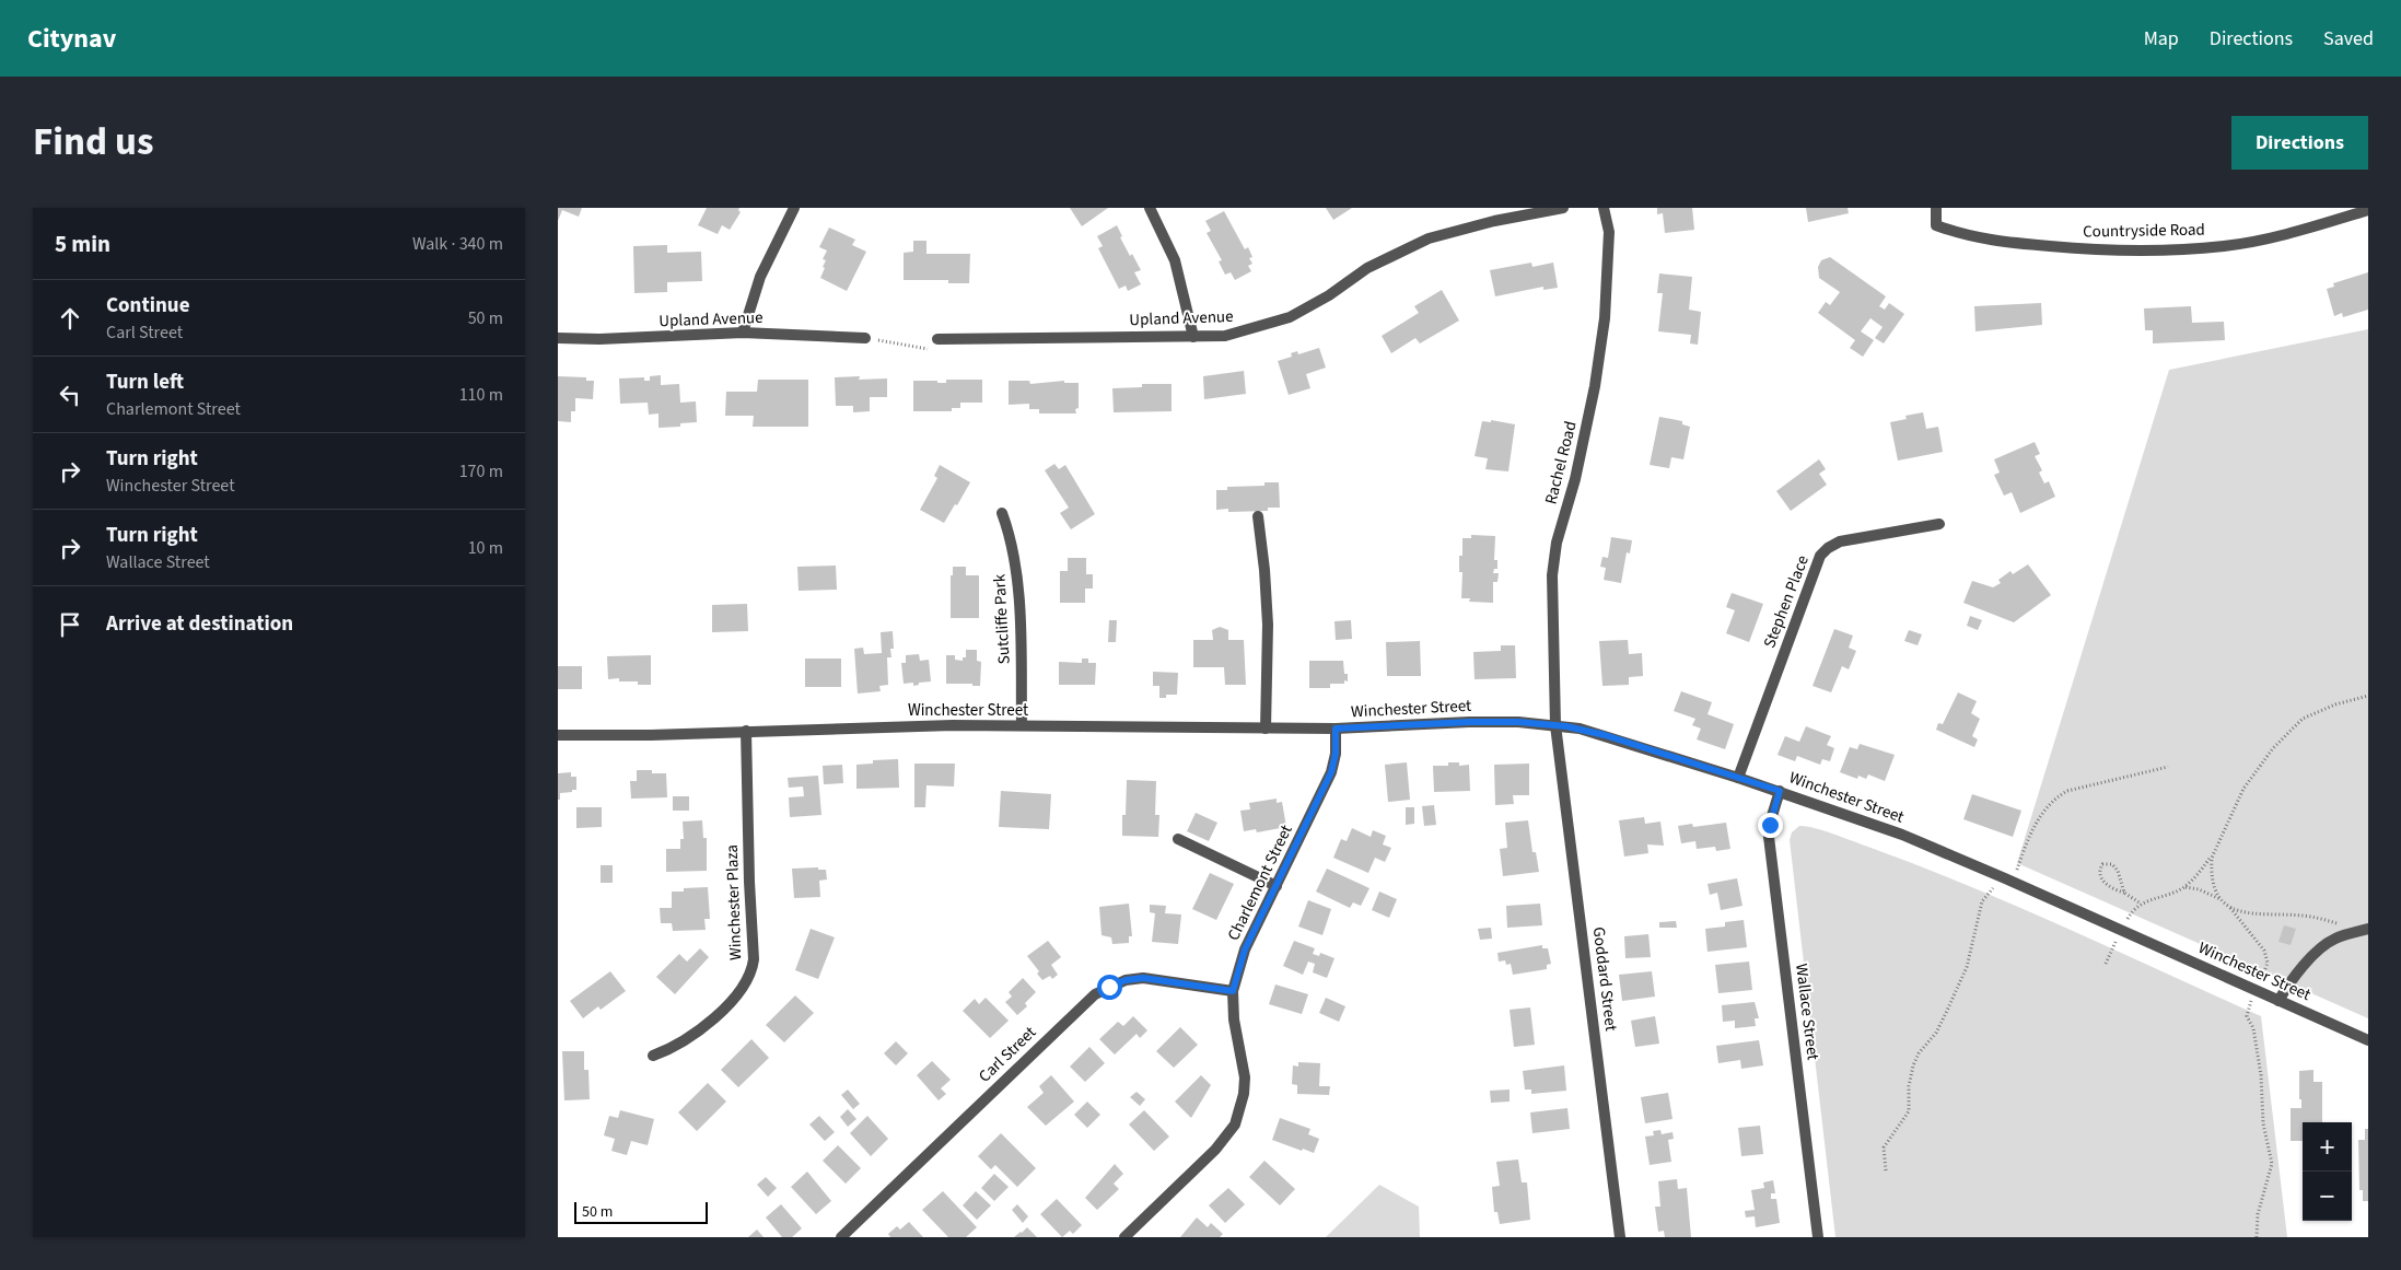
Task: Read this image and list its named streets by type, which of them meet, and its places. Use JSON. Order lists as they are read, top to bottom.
{
  "streets": {
    "street": [
      "Countryside Road",
      "Upland Avenue",
      "Rachel Road",
      "Stephen Place",
      "Sutcliffe Park",
      "Winchester Street",
      "Charlemont Street",
      "Winchester Plaza",
      "Goddard Street",
      "Wallace Street",
      "Carl Street"
    ]
  },
  "crossings": [
    ["Rachel Road", "Winchester Street"],
    ["Rachel Road", "Goddard Street"],
    ["Stephen Place", "Winchester Street"],
    ["Sutcliffe Park", "Winchester Street"],
    ["Winchester Street", "Charlemont Street"],
    ["Winchester Street", "Winchester Plaza"],
    ["Winchester Street", "Goddard Street"],
    ["Winchester Street", "Wallace Street"],
    ["Charlemont Street", "Carl Street"]
  ],
  "scale_bar": "50 m",
  "page": {
    "header": "Citynav",
    "nav": ["Map", "Directions", "Saved"],
    "title": "Find us",
    "buttons": "Directions",
    "heading": ["5 min", "Walk · 340 m"],
    "list": [
      ["Continue", "Carl Street", "50 m"],
      ["Turn left", "Charlemont Street", "110 m"],
      ["Turn right", "Winchester Street", "170 m"],
      ["Turn right", "Wallace Street", "10 m"],
      "Arrive at destination"
    ],
    "map_buttons": ["+", "−"],
    "scale": "50 m"
  }
}
